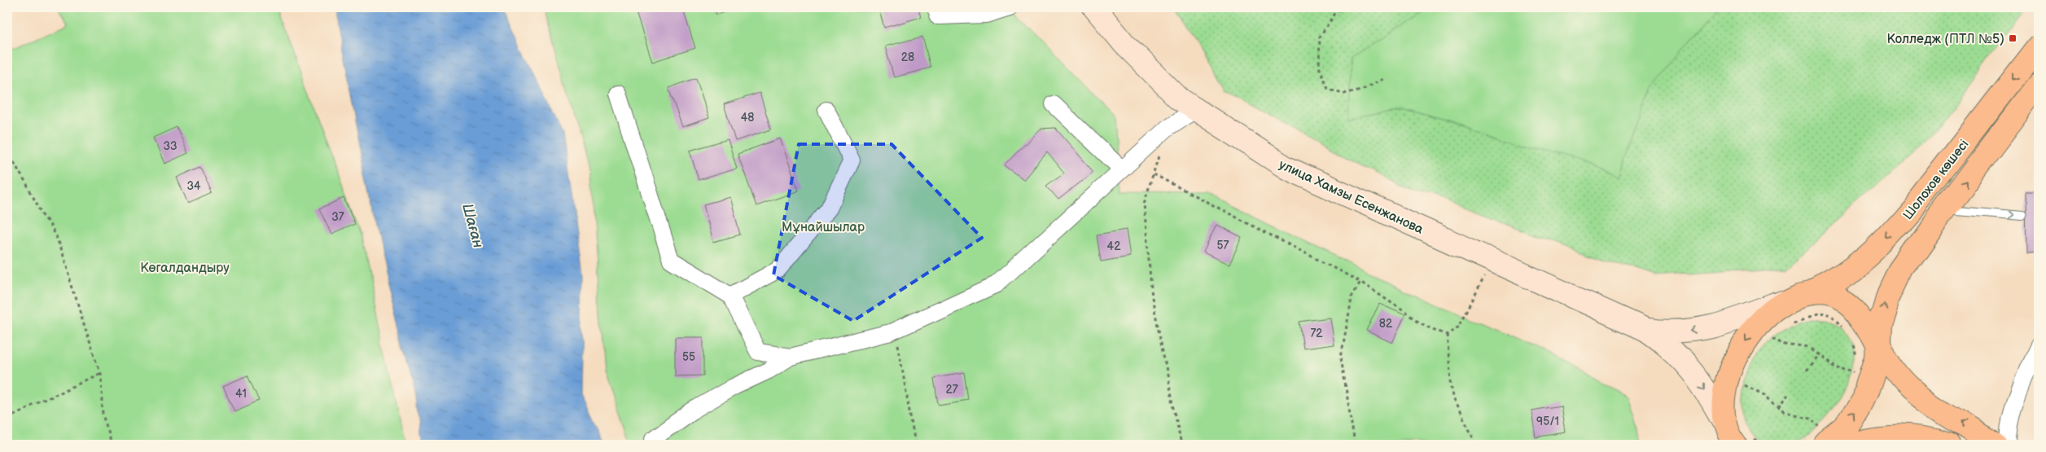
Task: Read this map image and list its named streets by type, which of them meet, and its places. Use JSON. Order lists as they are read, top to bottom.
{
  "streets": {
    "main road": ["Шолохов көшесі"],
    "street": ["улица Хамзы Есенжанова"]
  },
  "water": ["Шаған"],
  "parks": ["Мұнайшылар", "Көгалдандыру"],
  "places": {
    "transit": ["Колледж (ПТЛ №5)"]
  },
  "house_numbers": [
    "28",
    "48",
    "33",
    "34",
    "37",
    "57",
    "42",
    "82",
    "72",
    "55",
    "27",
    "41",
    "95/1"
  ]
}
